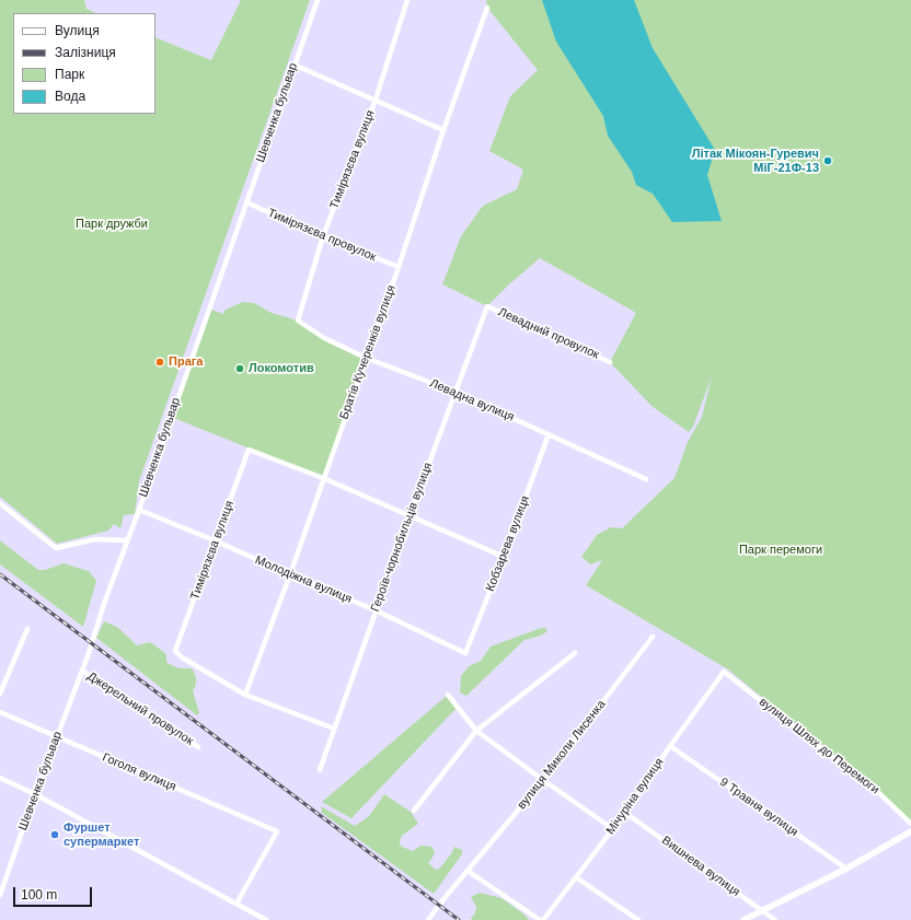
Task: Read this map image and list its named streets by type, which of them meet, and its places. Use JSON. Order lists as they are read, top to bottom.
{
  "streets": {
    "street": [
      "Шевченка бульвар",
      "Тимірязєва вулиця",
      "Тимірязєва провулок",
      "Левадний провулок",
      "Братів Кучеренків вулиця",
      "Левадна вулиця",
      "Героїв-чорнобильців вулиця",
      "Кобзарева вулиця",
      "Молодіжна вулиця",
      "Джерельний провулок",
      "вулиця Шлях до Перемоги",
      "вулиця Миколи Лисенка",
      "Гоголя вулиця",
      "Мічуріна вулиця",
      "9 Травня вулиця",
      "Вишнева вулиця"
    ]
  },
  "crossings": [
    ["Шевченка бульвар", "Тимірязєва провулок"],
    ["Шевченка бульвар", "Молодіжна вулиця"],
    ["Шевченка бульвар", "Джерельний провулок"],
    ["Шевченка бульвар", "Гоголя вулиця"],
    ["Тимірязєва вулиця", "Тимірязєва провулок"],
    ["Тимірязєва вулиця", "Братів Кучеренків вулиця"],
    ["Тимірязєва вулиця", "Левадна вулиця"],
    ["Тимірязєва вулиця", "Молодіжна вулиця"],
    ["Тимірязєва провулок", "Братів Кучеренків вулиця"],
    ["Левадний провулок", "Героїв-чорнобильців вулиця"],
    ["Братів Кучеренків вулиця", "Левадна вулиця"],
    ["Братів Кучеренків вулиця", "Молодіжна вулиця"],
    ["Левадна вулиця", "Героїв-чорнобильців вулиця"],
    ["Левадна вулиця", "Кобзарева вулиця"],
    ["Героїв-чорнобильців вулиця", "Молодіжна вулиця"],
    ["Кобзарева вулиця", "Молодіжна вулиця"],
    ["вулиця Шлях до Перемоги", "Мічуріна вулиця"],
    ["Мічуріна вулиця", "9 Травня вулиця"],
    ["Мічуріна вулиця", "Вишнева вулиця"]
  ],
  "parks": ["Парк дружби", "Парк перемоги"],
  "places": [
    "Літак Мікоян-Гуревич МiГ-21Ф-13",
    "Прага",
    "Локомотив",
    "Фуршет супермаркет"
  ],
  "legend": [
    "Вулиця",
    "Залізниця",
    "Парк",
    "Вода"
  ],
  "scale_bar": "100 m"
}
